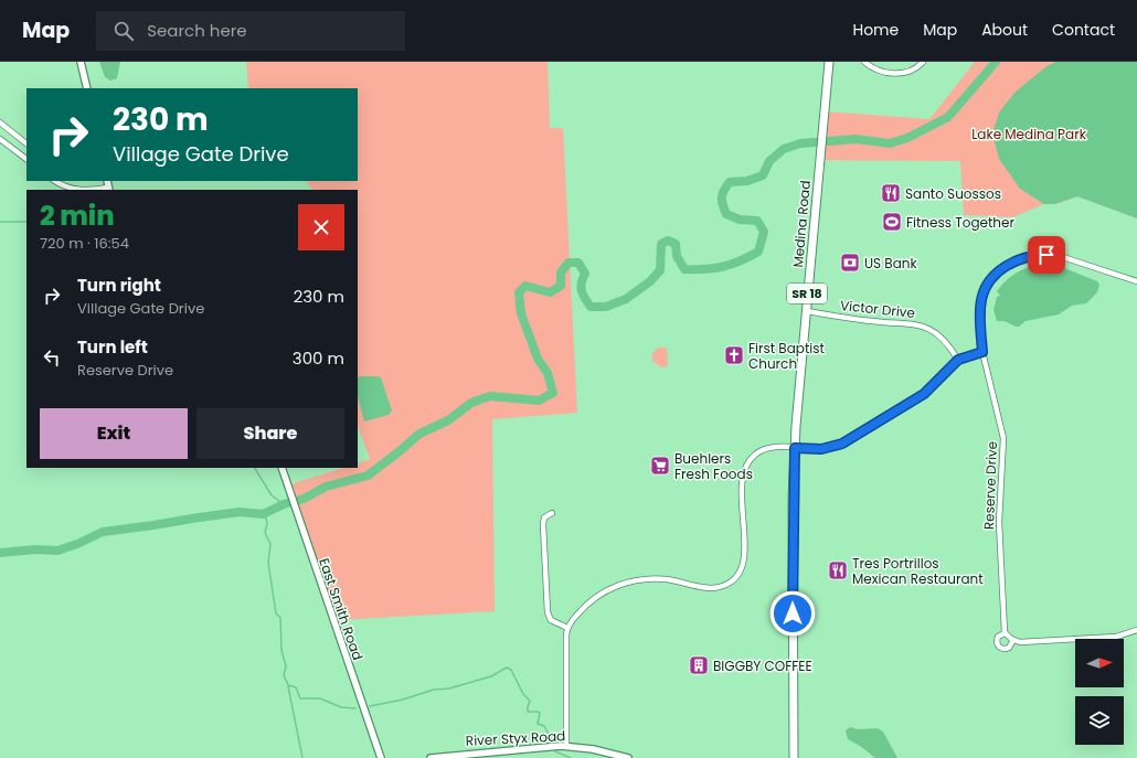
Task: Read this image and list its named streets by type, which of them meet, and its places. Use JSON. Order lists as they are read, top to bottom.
{
  "streets": {
    "highway": ["Medina Road", "SR 18"],
    "street": [
      "Victor Drive",
      "Reserve Drive",
      "East Smith Road",
      "River Styx Road"
    ]
  },
  "crossings": [
    ["Medina Road", "Victor Drive"]
  ],
  "parks": ["Lake Medina Park"],
  "places": {
    "restaurant": ["Santo Suossos", "Tres Portrillos Mexican Restaurant"],
    "sports": ["Fitness Together"],
    "bank": ["US Bank"],
    "church": ["First Baptist Church"],
    "supermarket": ["Buehlers Fresh Foods"],
    "building": ["BIGGBY COFFEE"]
  },
  "north": "right",
  "page": {
    "header": "Map",
    "search": "Search here",
    "nav": [
      "Home",
      "Map",
      "About",
      "Contact"
    ],
    "turn": ["230 m", "Village Gate Drive"],
    "heading": ["2 min", "720 m · 16:54"],
    "list": [
      {
        "name": "Turn right",
        "note": "Village Gate Drive",
        "value": "230 m"
      },
      {
        "name": "Turn left",
        "note": "Reserve Drive",
        "value": "300 m"
      }
    ],
    "buttons": ["Exit", "Share"]
  }
}
